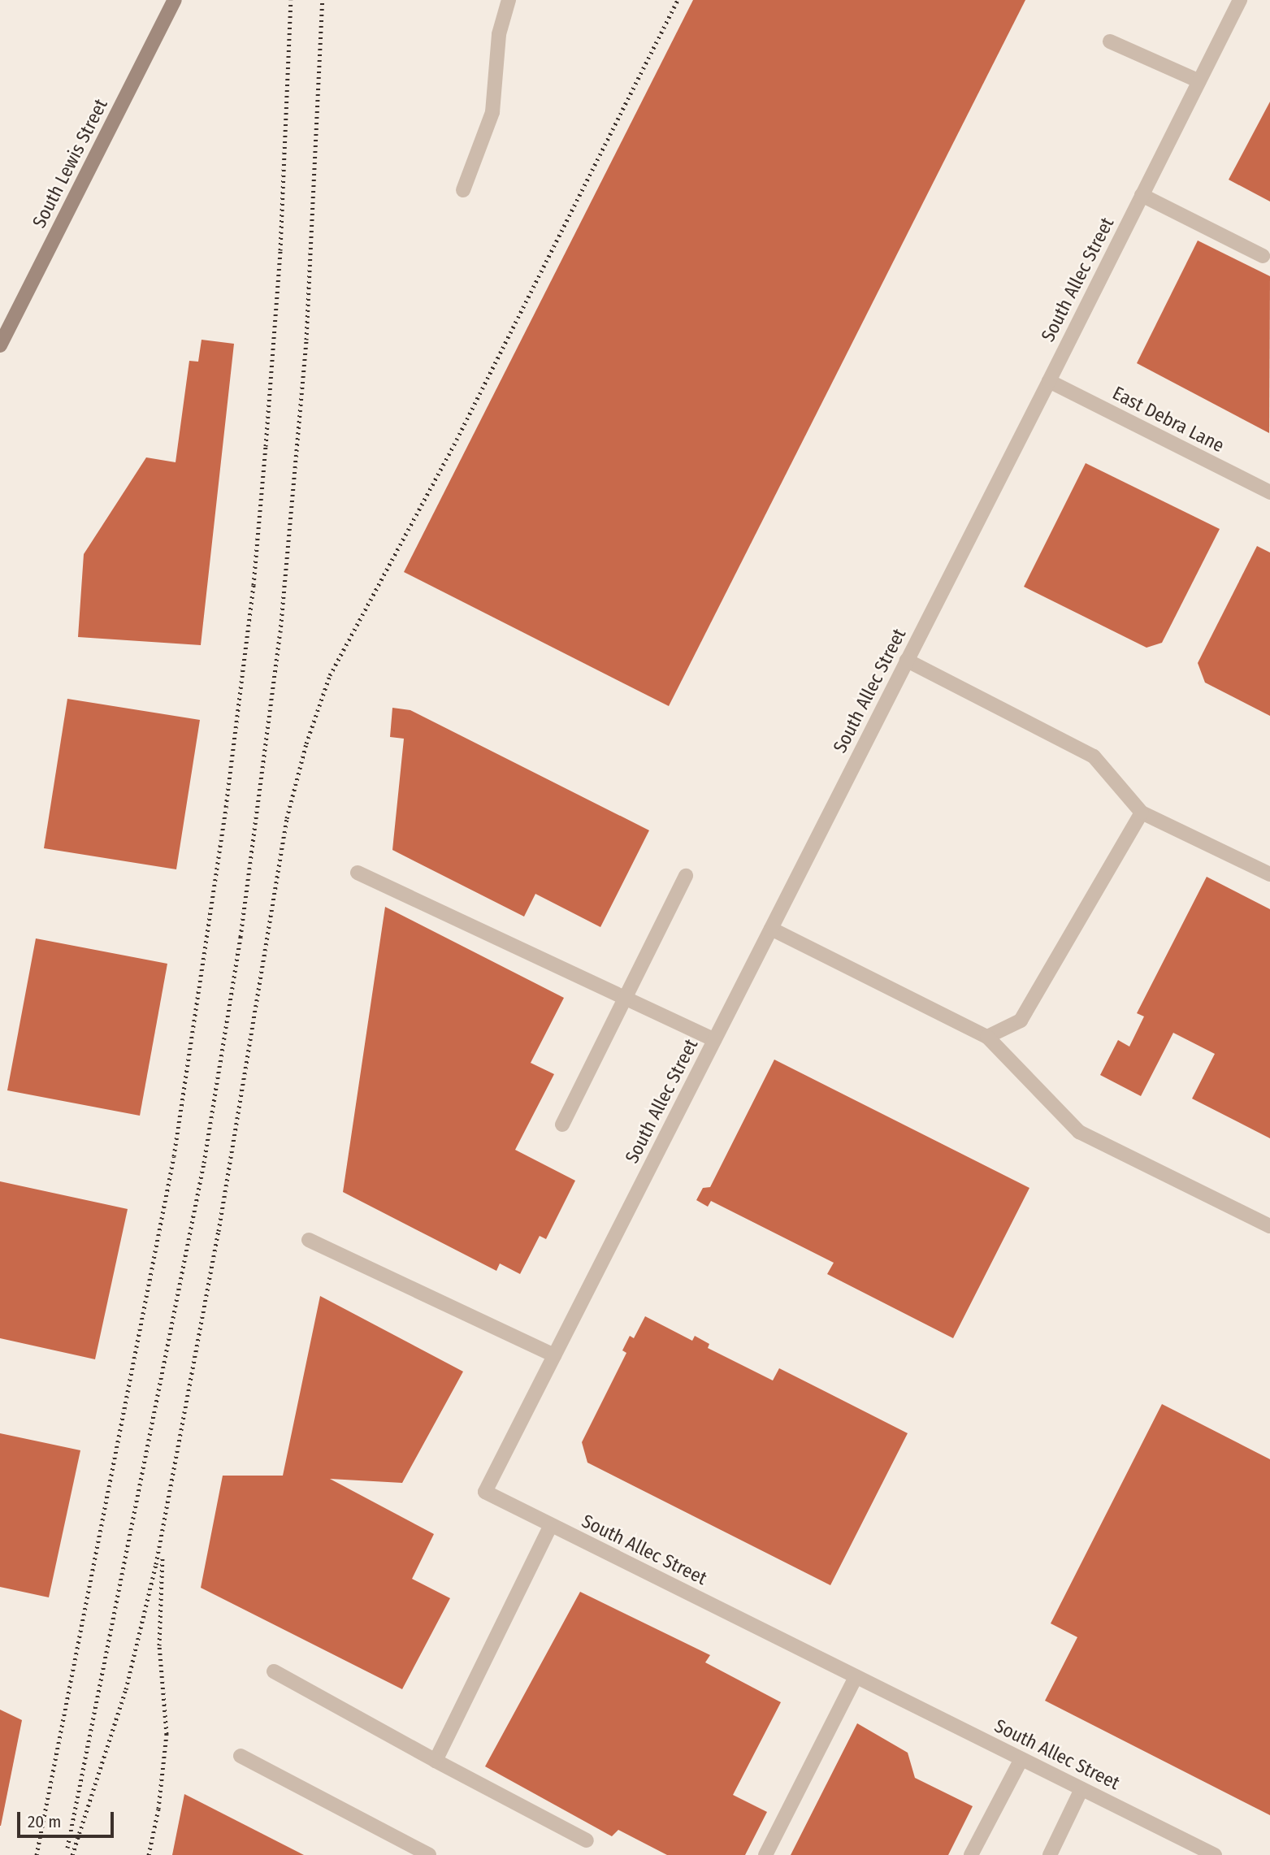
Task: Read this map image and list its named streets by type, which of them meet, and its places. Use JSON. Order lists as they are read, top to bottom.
{
  "streets": {
    "main road": ["South Lewis Street"],
    "street": ["South Allec Street", "East Debra Lane"]
  },
  "crossings": [
    ["South Allec Street", "East Debra Lane"]
  ],
  "scale_bar": "20 m"
}
